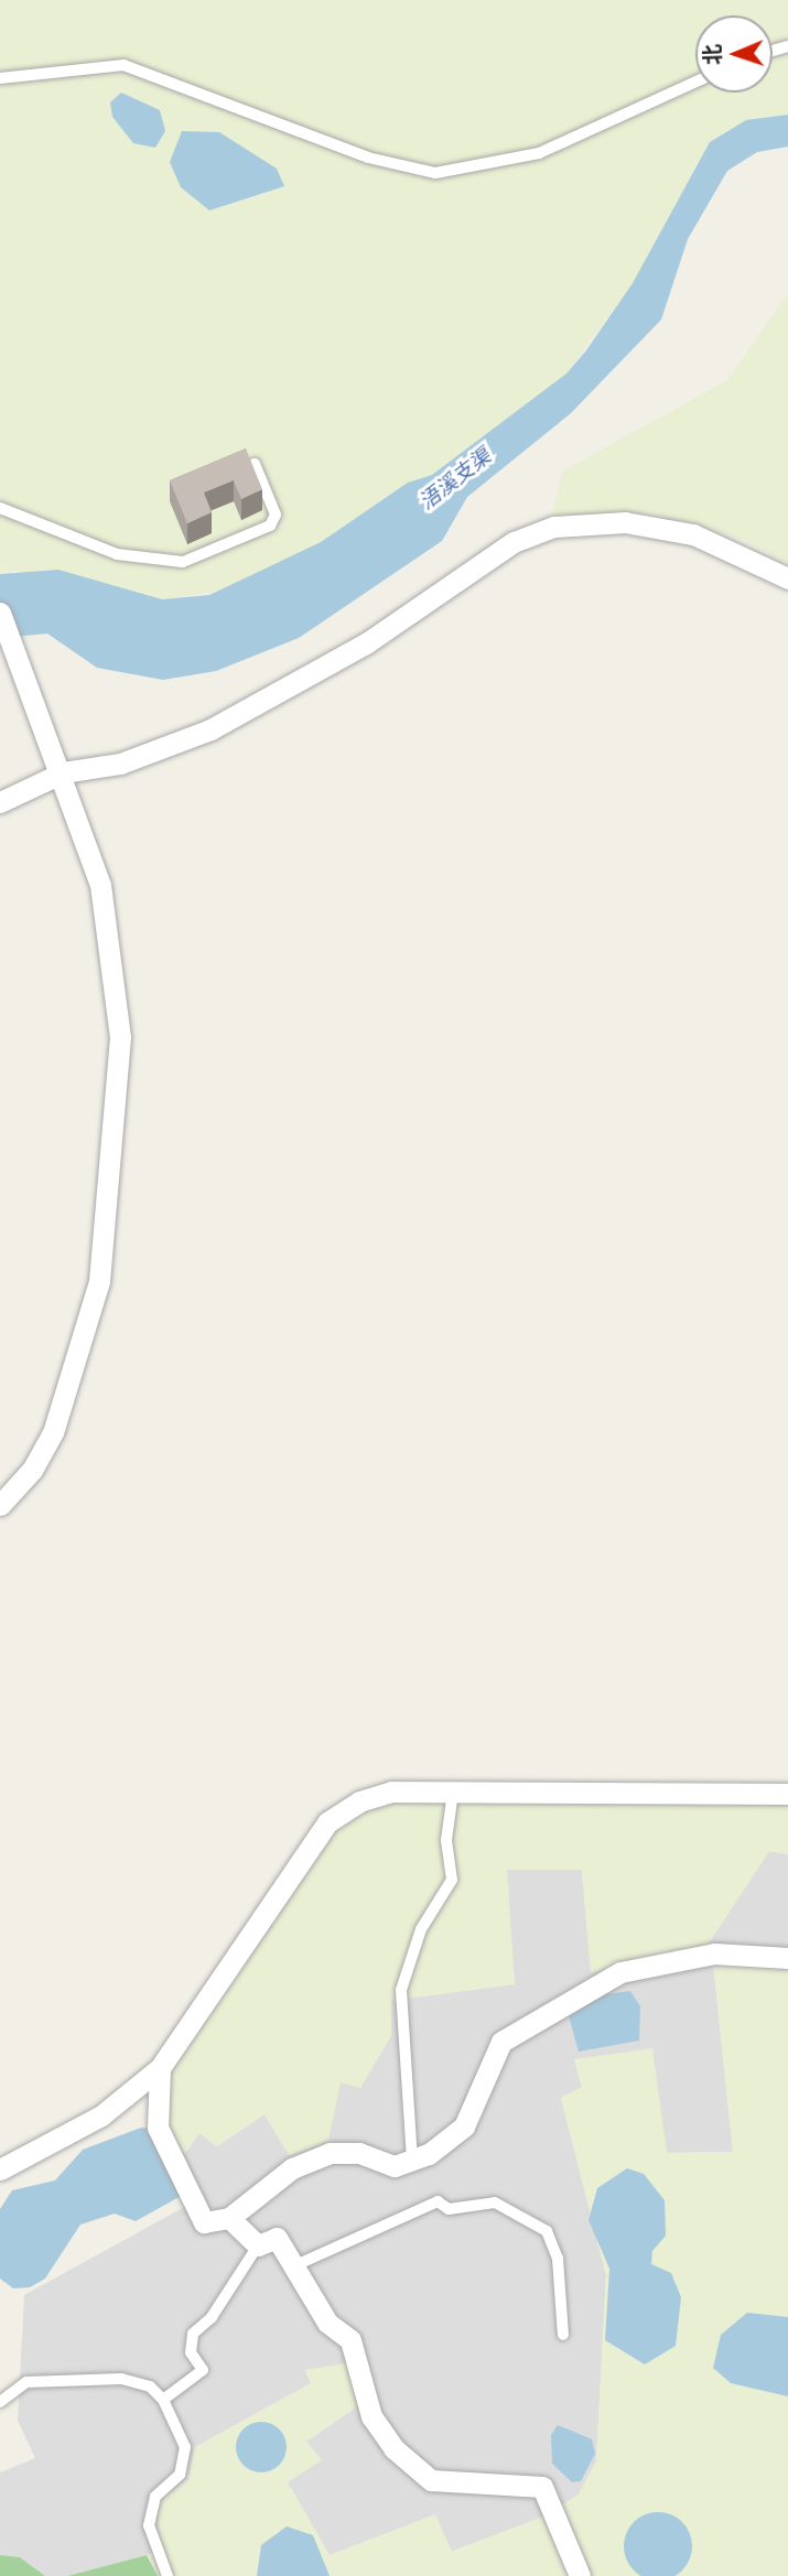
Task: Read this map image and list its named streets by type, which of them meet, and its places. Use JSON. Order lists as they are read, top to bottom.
{
  "water": ["浯溪支渠"],
  "north": "left"
}
